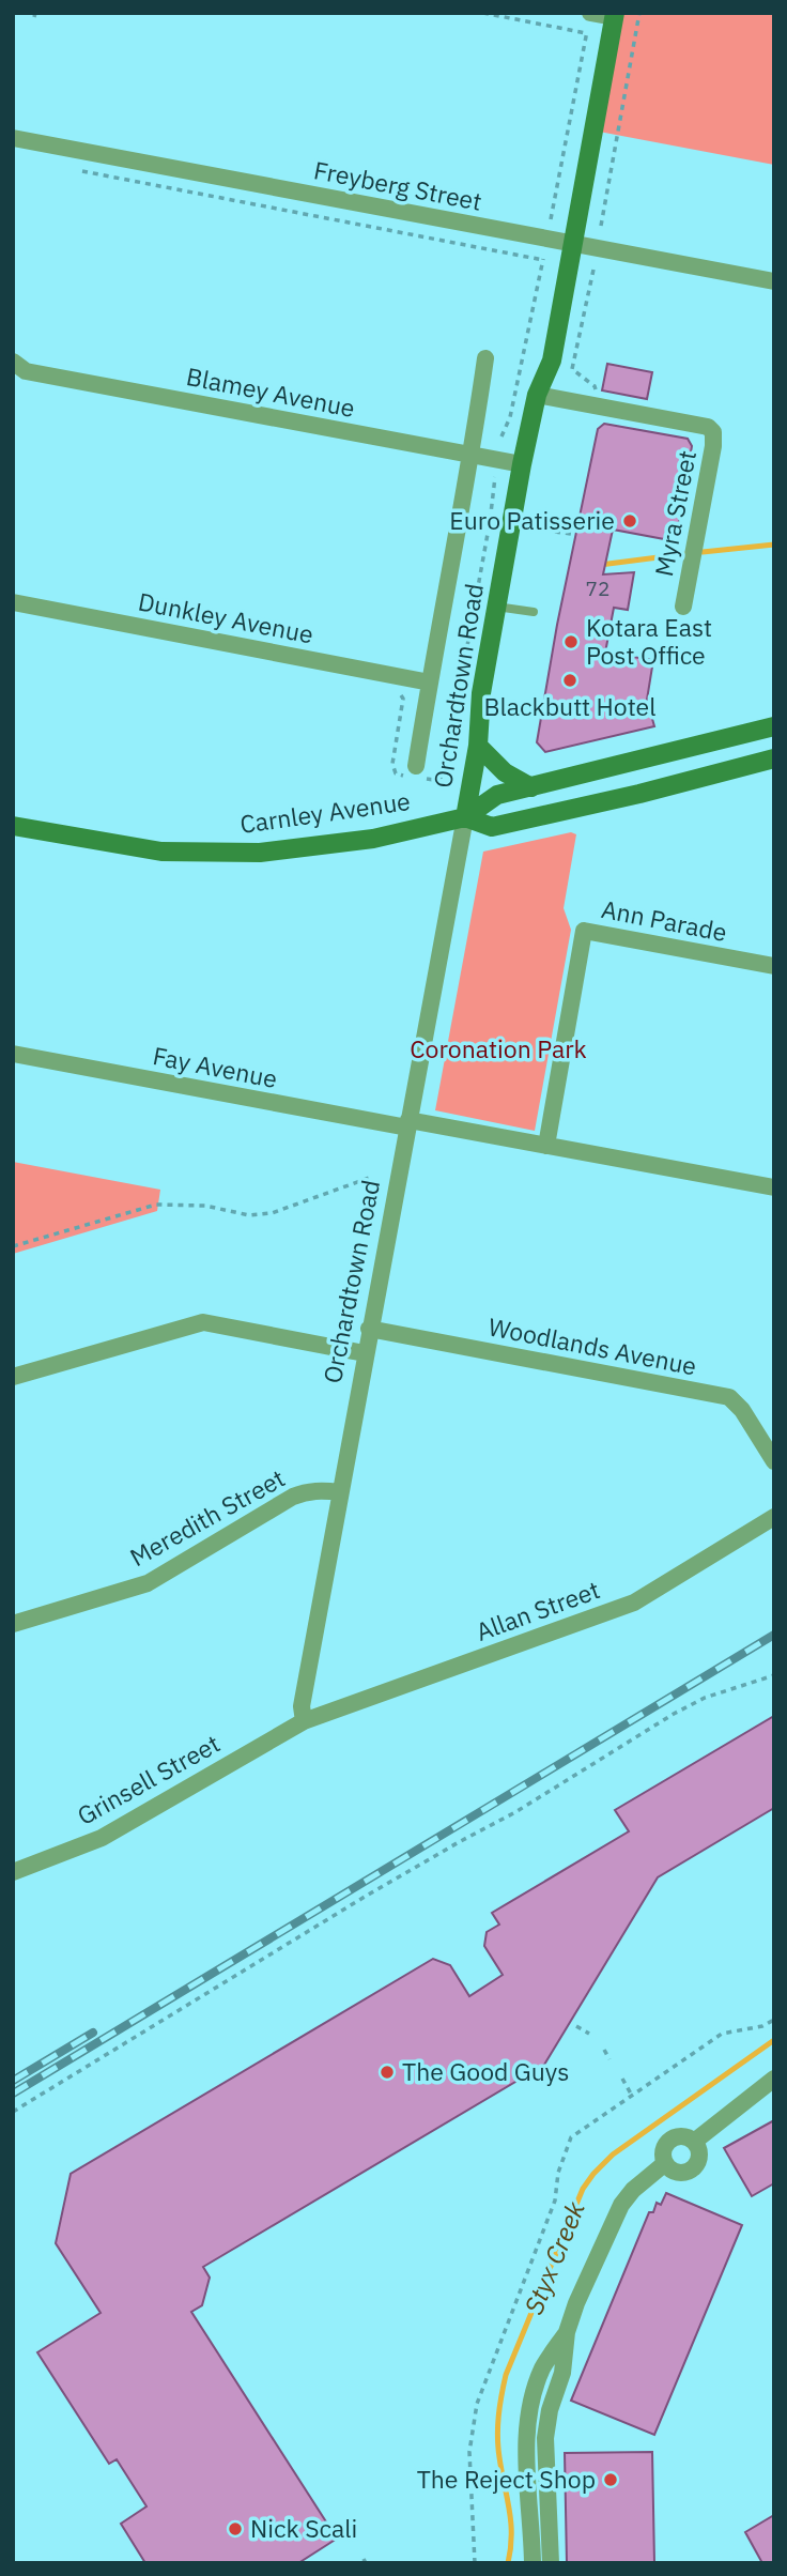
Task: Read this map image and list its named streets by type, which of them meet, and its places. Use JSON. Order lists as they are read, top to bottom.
{
  "streets": {
    "main road": ["Orchardtown Road", "Carnley Avenue"],
    "street": [
      "Freyberg Street",
      "Blamey Avenue",
      "Myra Street",
      "Dunkley Avenue",
      "Ann Parade",
      "Fay Avenue",
      "Woodlands Avenue",
      "Meredith Street",
      "Allan Street",
      "Grinsell Street"
    ]
  },
  "crossings": [
    ["Freyberg Street", "Orchardtown Road"],
    ["Blamey Avenue", "Orchardtown Road"],
    ["Myra Street", "Orchardtown Road"],
    ["Dunkley Avenue", "Orchardtown Road"],
    ["Orchardtown Road", "Carnley Avenue"],
    ["Orchardtown Road", "Fay Avenue"],
    ["Orchardtown Road", "Woodlands Avenue"],
    ["Orchardtown Road", "Meredith Street"],
    ["Orchardtown Road", "Allan Street"],
    ["Orchardtown Road", "Grinsell Street"],
    ["Ann Parade", "Fay Avenue"],
    ["Allan Street", "Grinsell Street"]
  ],
  "water": ["Styx Creek"],
  "parks": ["Coronation Park"],
  "places": [
    "Euro Patisserie",
    "Kotara East Post Office",
    "Blackbutt Hotel",
    "The Good Guys",
    "The Reject Shop",
    "Nick Scali"
  ],
  "house_numbers": ["72"]
}
